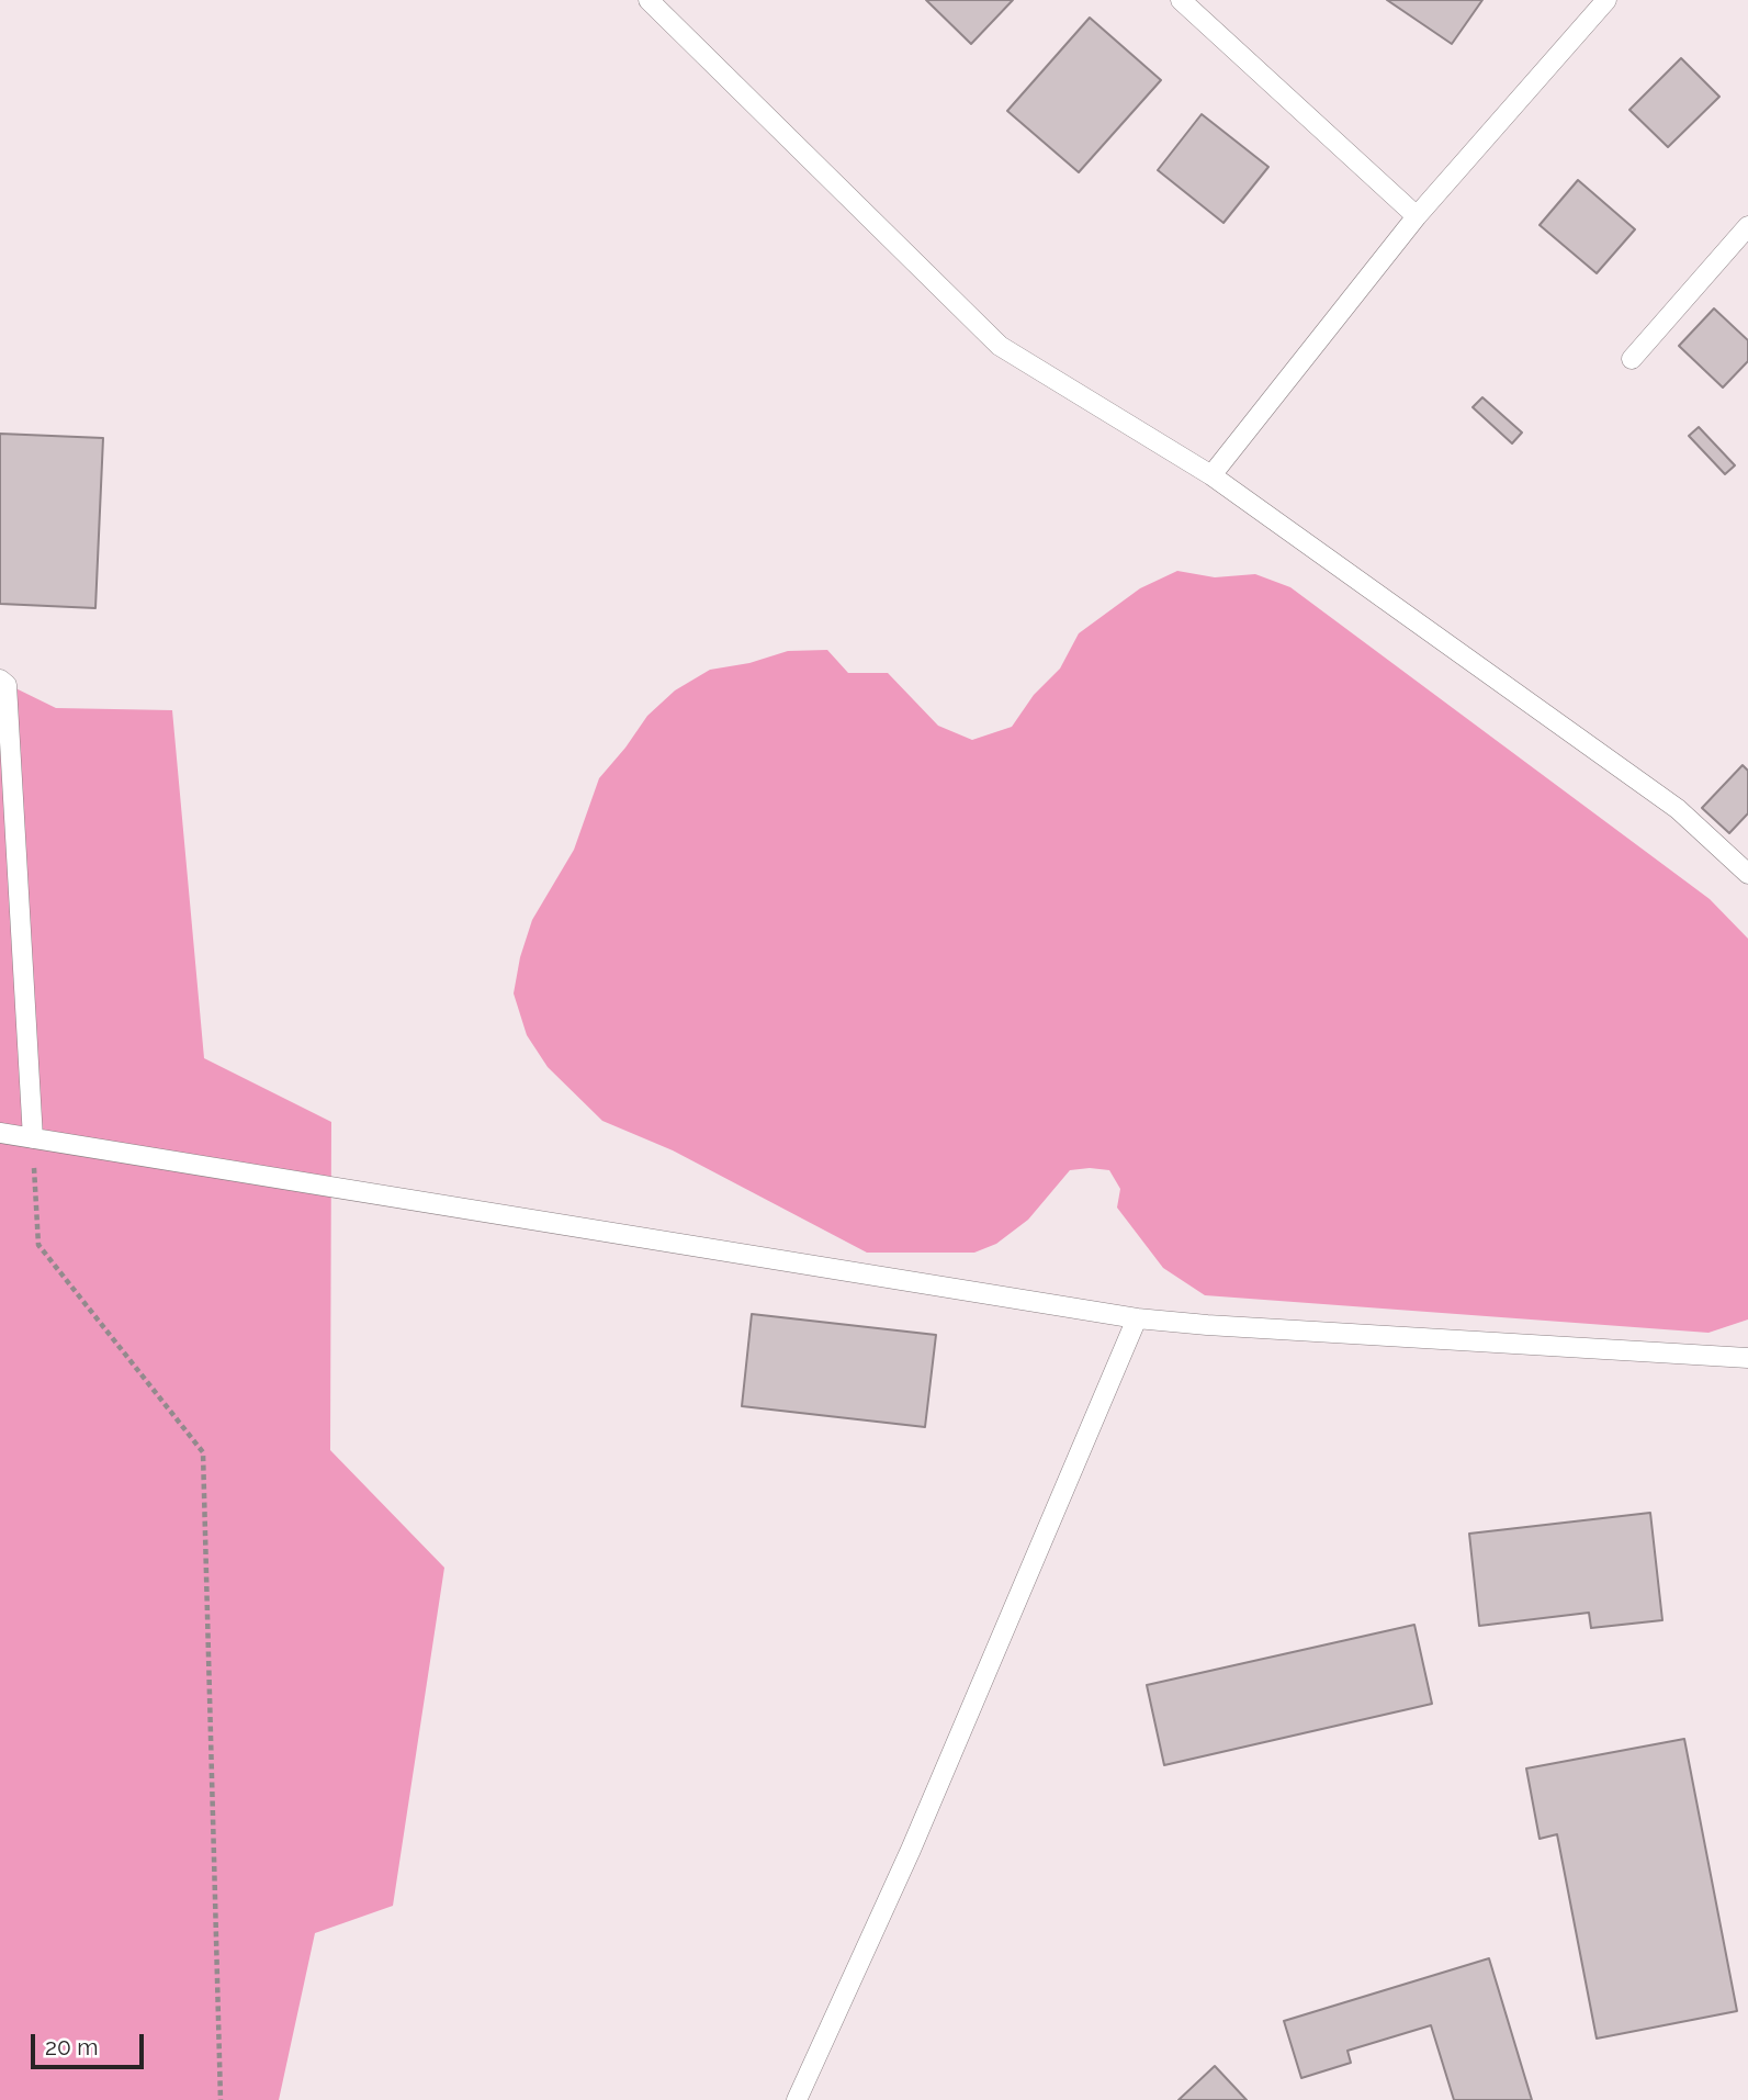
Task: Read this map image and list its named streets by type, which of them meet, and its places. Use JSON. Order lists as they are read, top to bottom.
{
  "scale_bar": "20 m"
}
